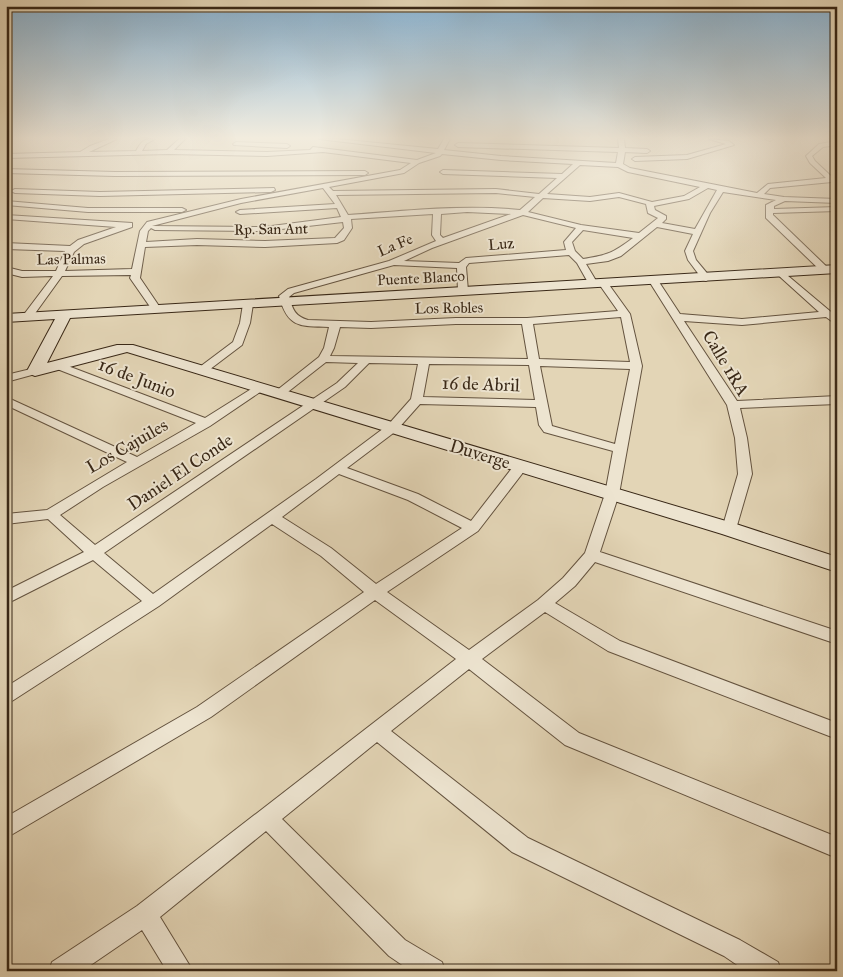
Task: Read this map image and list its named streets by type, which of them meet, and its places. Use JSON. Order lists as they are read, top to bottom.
{
  "streets": {
    "street": [
      "Rp. San Ant",
      "Luz",
      "La Fe",
      "Las Palmas",
      "Puente Blanco",
      "Los Robles",
      "Calle 1RA",
      "16 de Junio",
      "16 de Abril",
      "Los Cajuiles",
      "Duverge",
      "Daniel El Conde"
    ]
  },
  "crossings": [
    ["Luz", "La Fe"],
    ["La Fe", "Puente Blanco"],
    ["La Fe", "Los Robles"],
    ["Puente Blanco", "Los Robles"],
    ["Puente Blanco", "Calle 1RA"],
    ["Calle 1RA", "Duverge"],
    ["16 de Junio", "Los Cajuiles"],
    ["16 de Junio", "Duverge"],
    ["Los Cajuiles", "Duverge"],
    ["Duverge", "Daniel El Conde"]
  ]
}
